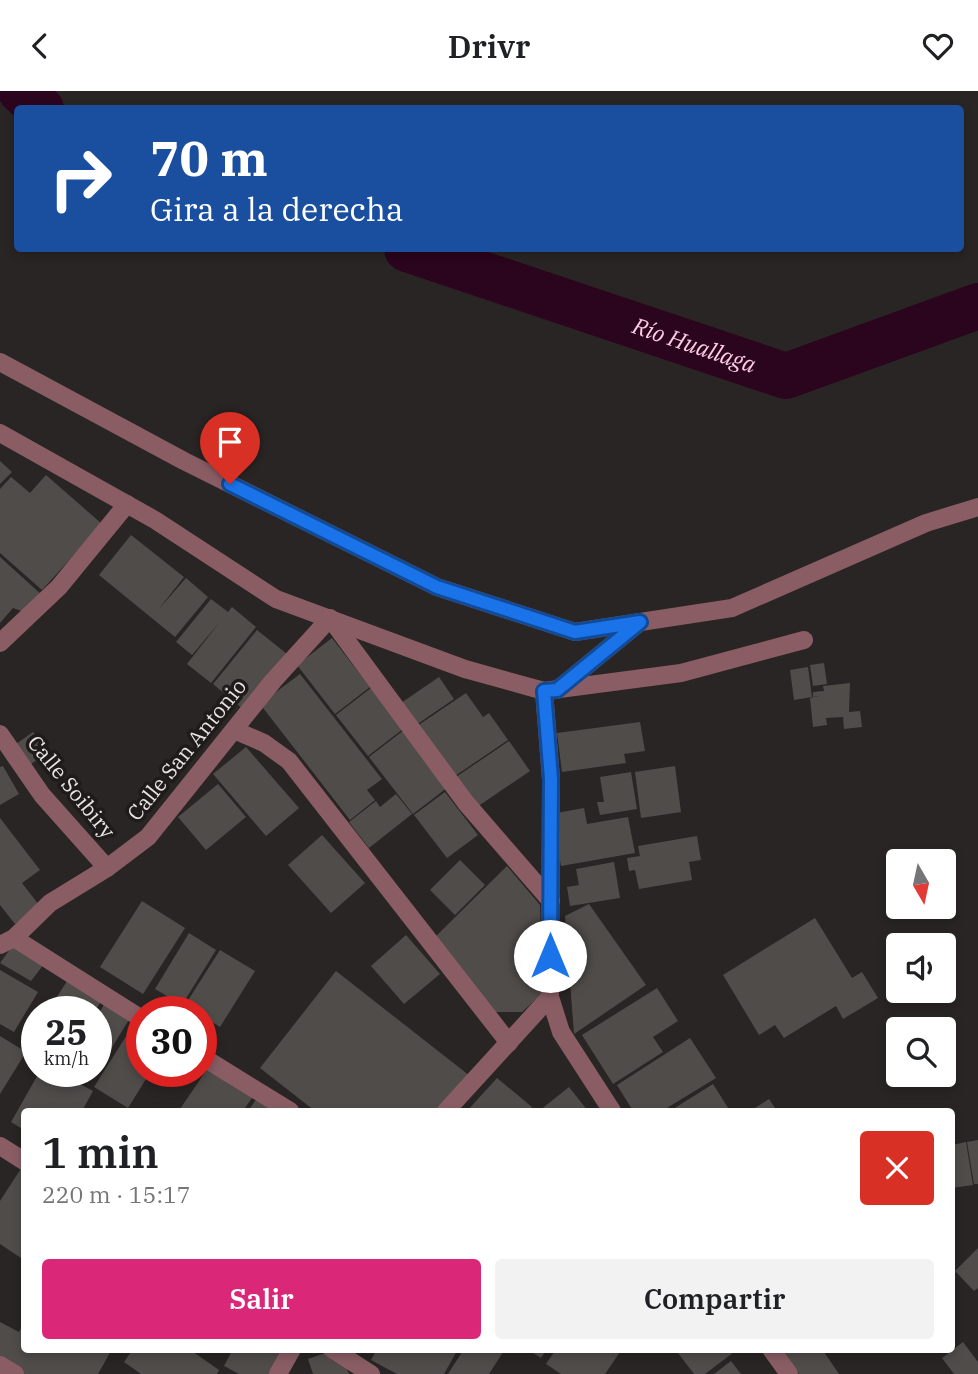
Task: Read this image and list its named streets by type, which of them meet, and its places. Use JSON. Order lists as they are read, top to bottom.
{
  "streets": {
    "street": ["Calle San Antonio", "Calle Soibiry"]
  },
  "crossings": [
    ["Calle San Antonio", "Calle Soibiry"]
  ],
  "water": ["Río Huallaga"],
  "north": "bottom",
  "page": {
    "header": "Drivr",
    "turn": ["70 m", "Gira a la derecha"],
    "speed": "25 km/h",
    "limit": "30",
    "heading": ["1 min", "220 m · 15:17"],
    "buttons": ["Salir", "Compartir"]
  }
}
